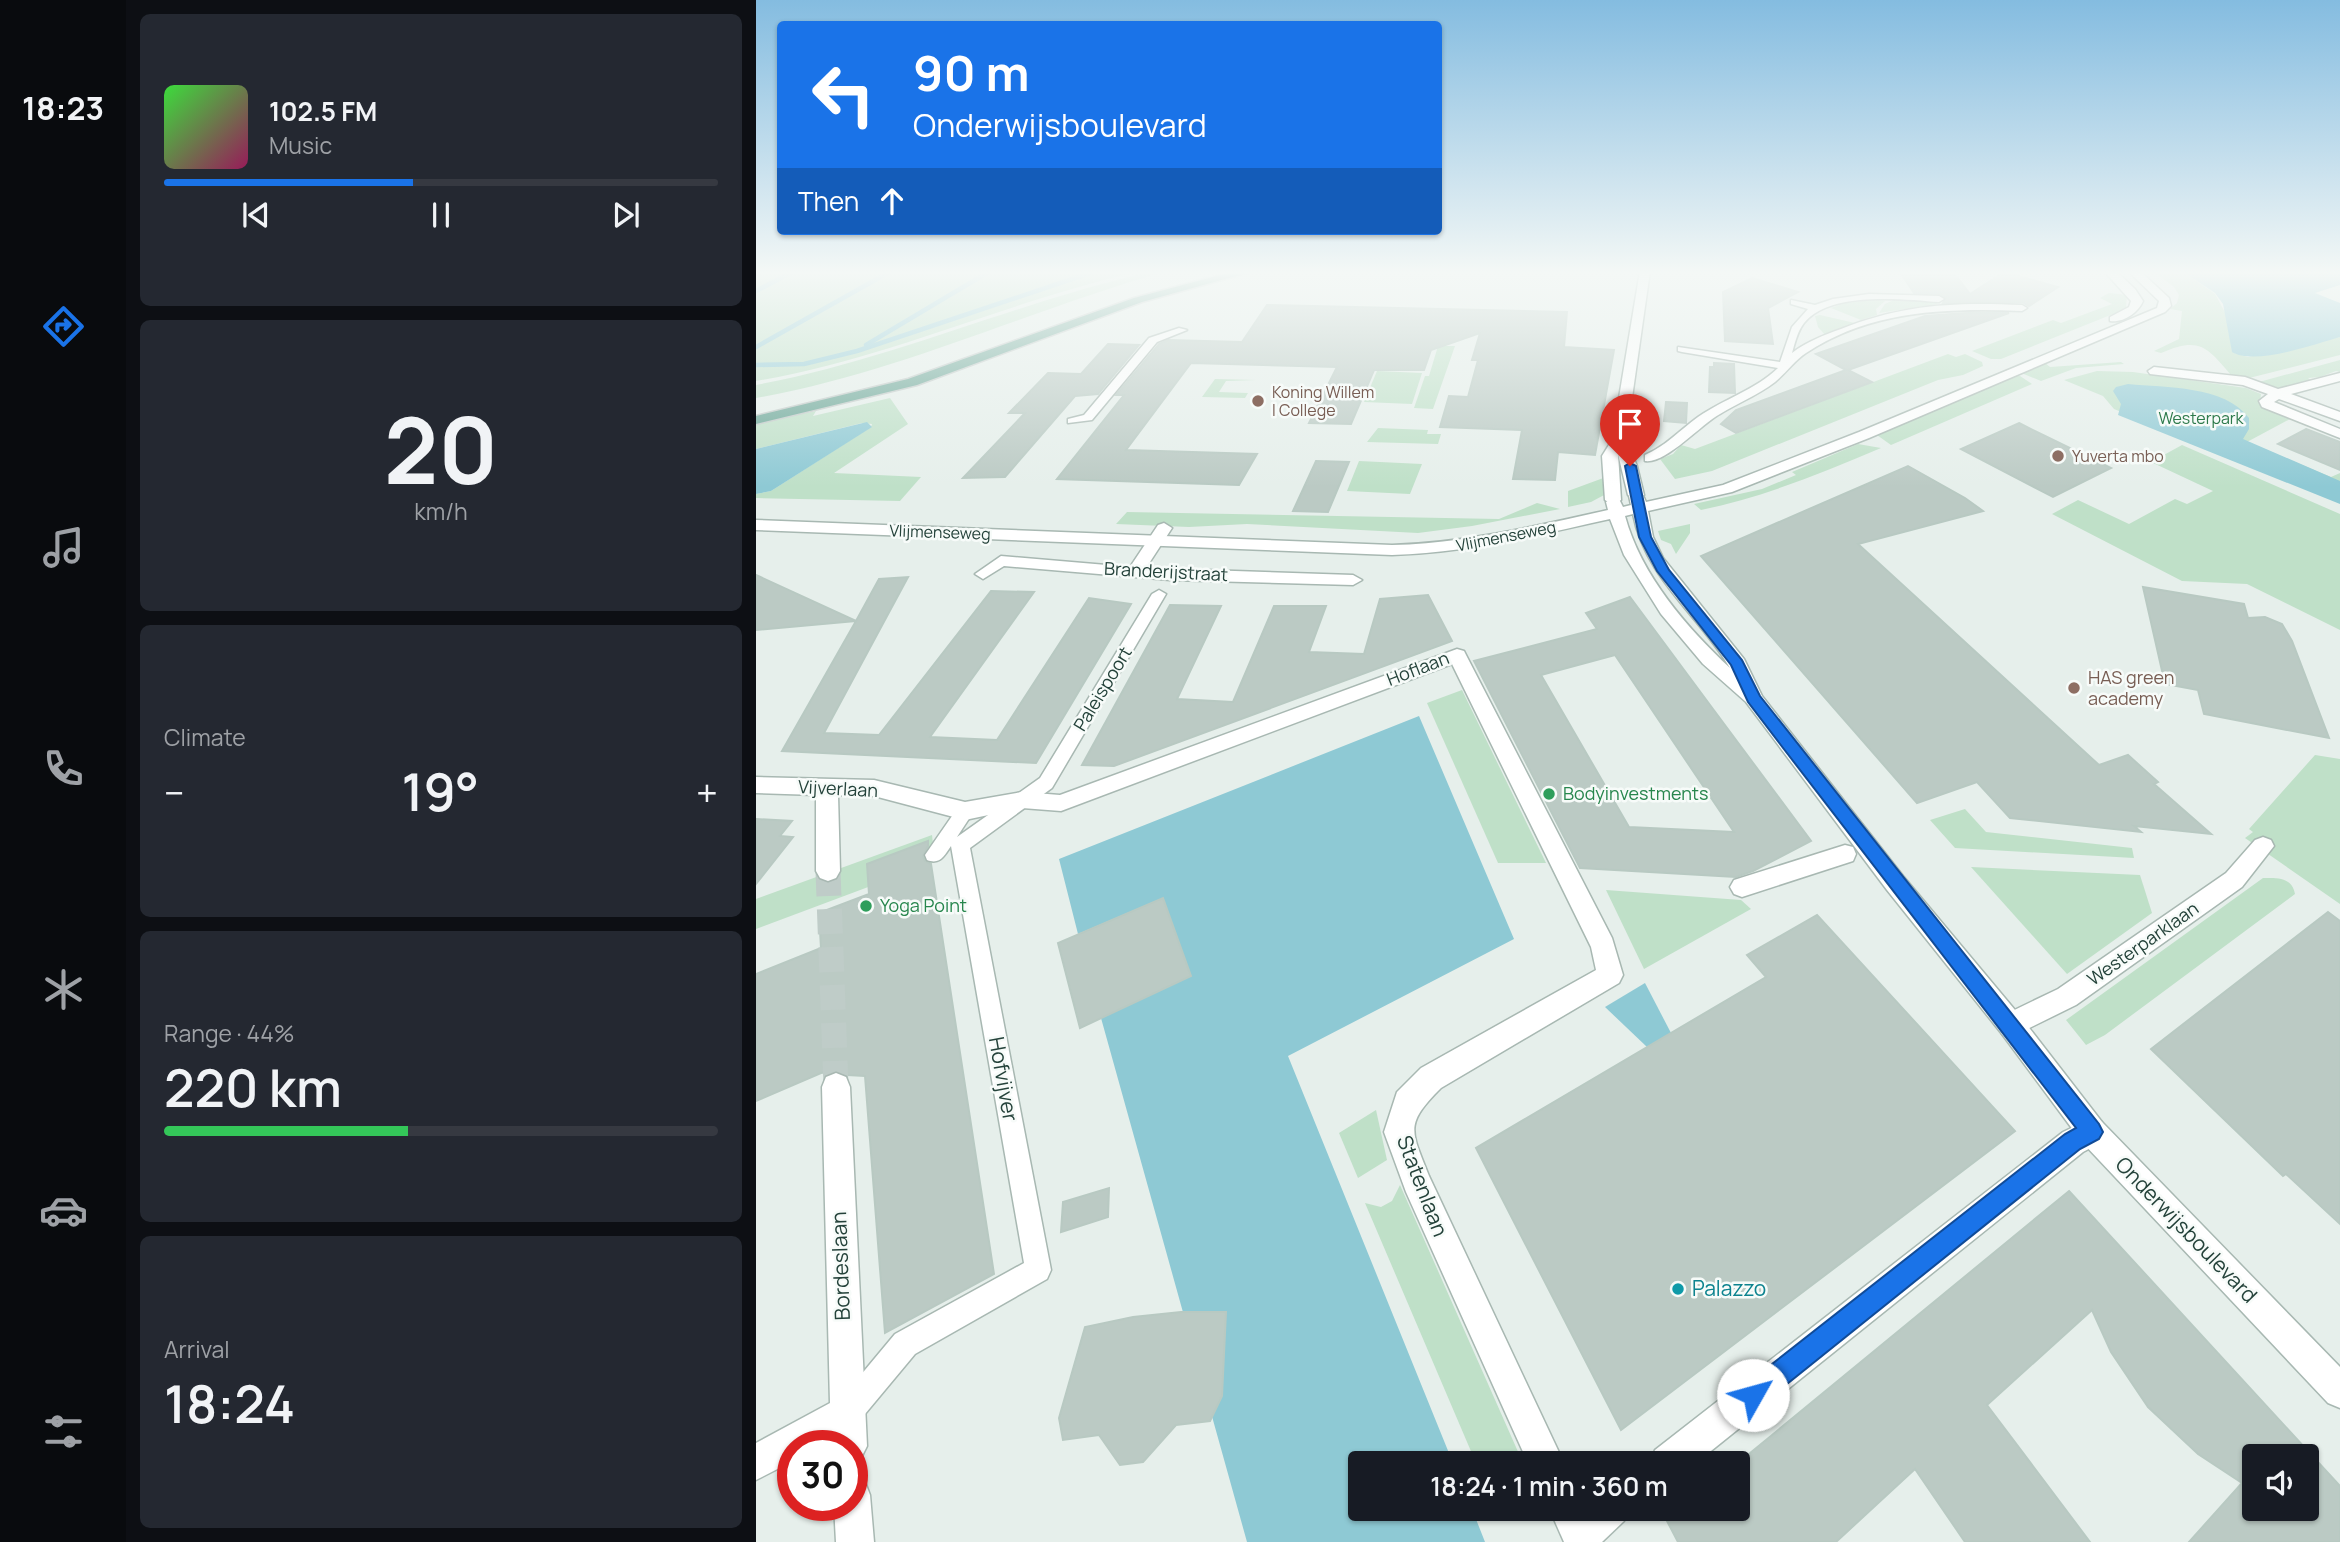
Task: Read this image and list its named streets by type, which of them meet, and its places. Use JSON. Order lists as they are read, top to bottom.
{
  "streets": {
    "street": [
      "Vlijmenseweg",
      "Branderijstraat",
      "Hoflaan",
      "Paleispoort",
      "Vijverlaan",
      "Westerparklaan",
      "Hofvijver",
      "Statenlaan",
      "Onderwijsboulevard",
      "Bordeslaan"
    ]
  },
  "crossings": [
    ["Vlijmenseweg", "Onderwijsboulevard"],
    ["Hoflaan", "Paleispoort"],
    ["Hoflaan", "Statenlaan"],
    ["Westerparklaan", "Onderwijsboulevard"],
    ["Hofvijver", "Bordeslaan"]
  ],
  "parks": ["Westerpark"],
  "places": [
    "Koning Willem I College",
    "Yuverta mbo",
    "HAS green academy",
    "Bodyinvestments",
    "Yoga Point",
    "Palazzo"
  ],
  "page": {
    "tabs": "18:23",
    "turn": ["90 m", "Onderwijsboulevard"],
    "song": ["102.5 FM", "Music"],
    "then": "Then",
    "tile": [
      ["20", "km/h"],
      "Climate",
      ["Range · 44%", "220 km"],
      ["Arrival", "18:24"]
    ],
    "heat": ["−", "19°", "+"],
    "limit": "30",
    "trip": "18:24 · 1 min · 360 m"
  }
}
